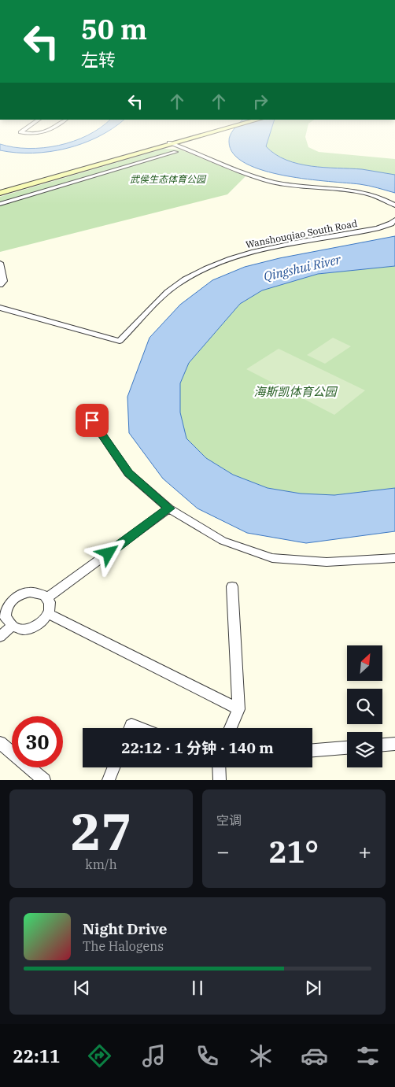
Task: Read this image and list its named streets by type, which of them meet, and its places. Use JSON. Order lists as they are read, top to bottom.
{
  "streets": {
    "street": ["Wanshouqiao South Road"]
  },
  "water": ["Qingshui River"],
  "parks": ["武侯生态体育公园", "海斯凯体育公园"],
  "north": "top right",
  "page": {
    "turn": ["50 m", "左转"],
    "limit": "30",
    "trip": "22:12 · 1 分钟 · 140 m",
    "tile": [
      ["27", "km/h"],
      "空调"
    ],
    "heat": ["−", "21°", "+"],
    "song": ["Night Drive", "The Halogens"],
    "tabs": "22:11"
  }
}
